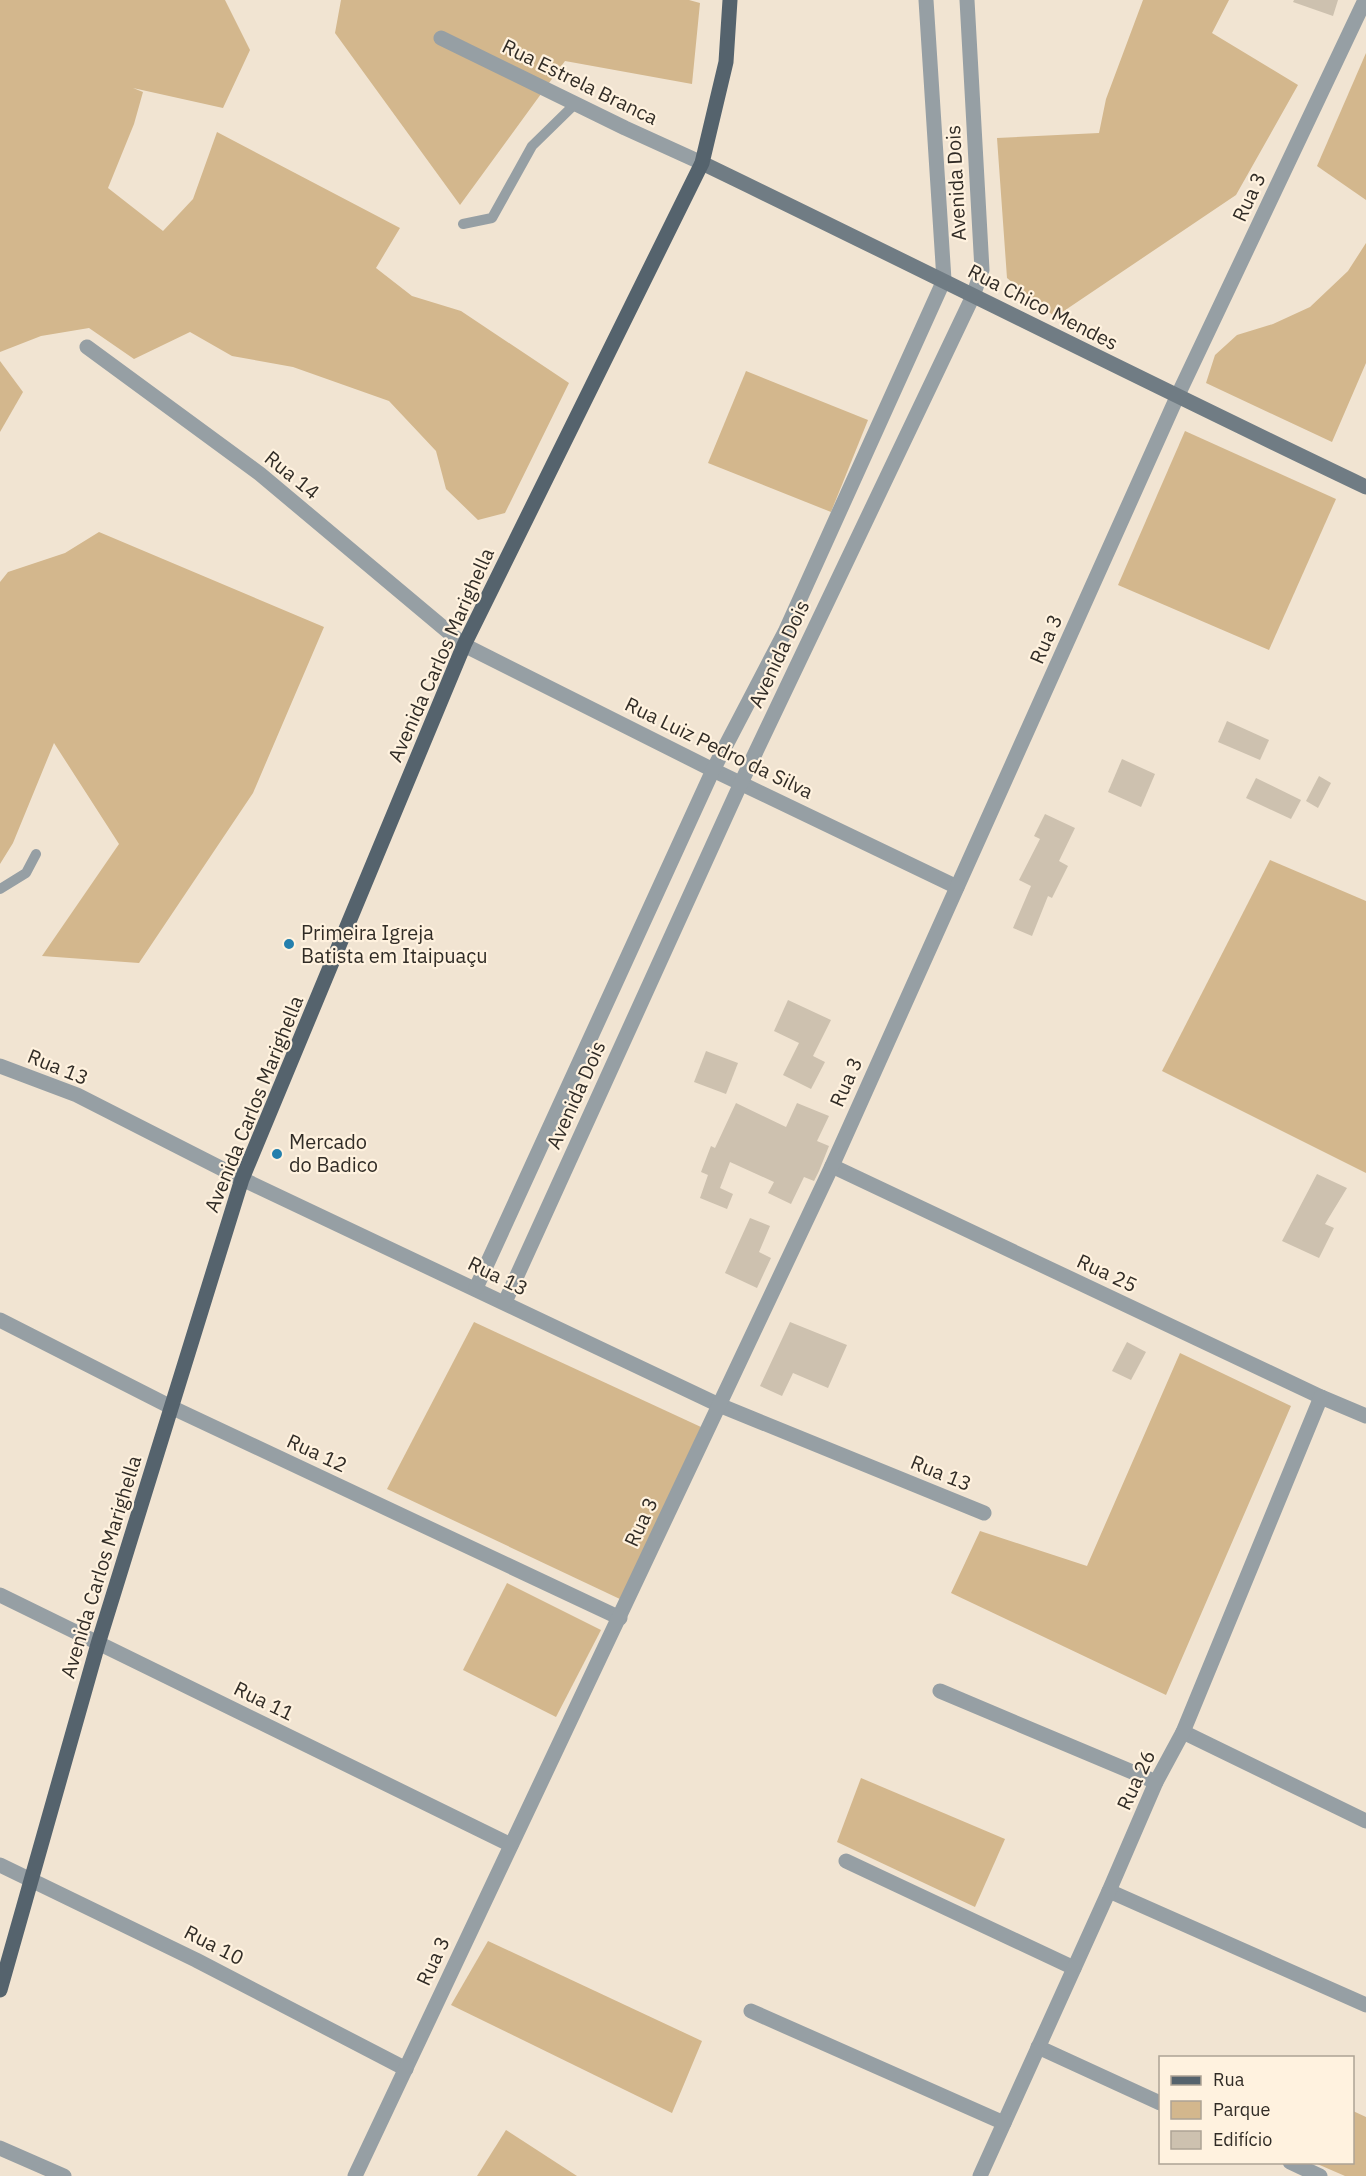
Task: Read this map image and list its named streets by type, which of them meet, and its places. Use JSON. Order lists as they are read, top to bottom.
{
  "streets": {
    "main road": ["Rua Chico Mendes", "Avenida Carlos Marighella"],
    "street": [
      "Rua Estrela Branca",
      "Avenida Dois",
      "Rua 3",
      "Rua 14",
      "Rua Luiz Pedro da Silva",
      "Rua 13",
      "Rua 25",
      "Rua 12",
      "Rua 11",
      "Rua 26",
      "Rua 10"
    ]
  },
  "crossings": [
    ["Rua Estrela Branca", "Rua Chico Mendes"],
    ["Rua Estrela Branca", "Avenida Carlos Marighella"],
    ["Avenida Dois", "Rua Chico Mendes"],
    ["Avenida Dois", "Rua Luiz Pedro da Silva"],
    ["Avenida Dois", "Rua 13"],
    ["Rua 3", "Rua Chico Mendes"],
    ["Rua 3", "Rua Luiz Pedro da Silva"],
    ["Rua 3", "Rua 13"],
    ["Rua 3", "Rua 25"],
    ["Rua 3", "Rua 12"],
    ["Rua 3", "Rua 11"],
    ["Rua 3", "Rua 10"],
    ["Rua Chico Mendes", "Avenida Carlos Marighella"],
    ["Rua 14", "Avenida Carlos Marighella"],
    ["Rua 14", "Rua Luiz Pedro da Silva"],
    ["Avenida Carlos Marighella", "Rua Luiz Pedro da Silva"],
    ["Avenida Carlos Marighella", "Rua 13"],
    ["Avenida Carlos Marighella", "Rua 12"],
    ["Avenida Carlos Marighella", "Rua 11"],
    ["Avenida Carlos Marighella", "Rua 10"],
    ["Rua 25", "Rua 26"]
  ],
  "places": ["Primeira Igreja Batista em Itaipuaçu", "Mercado do Badico"],
  "legend": ["Rua", "Parque", "Edifício"]
}
